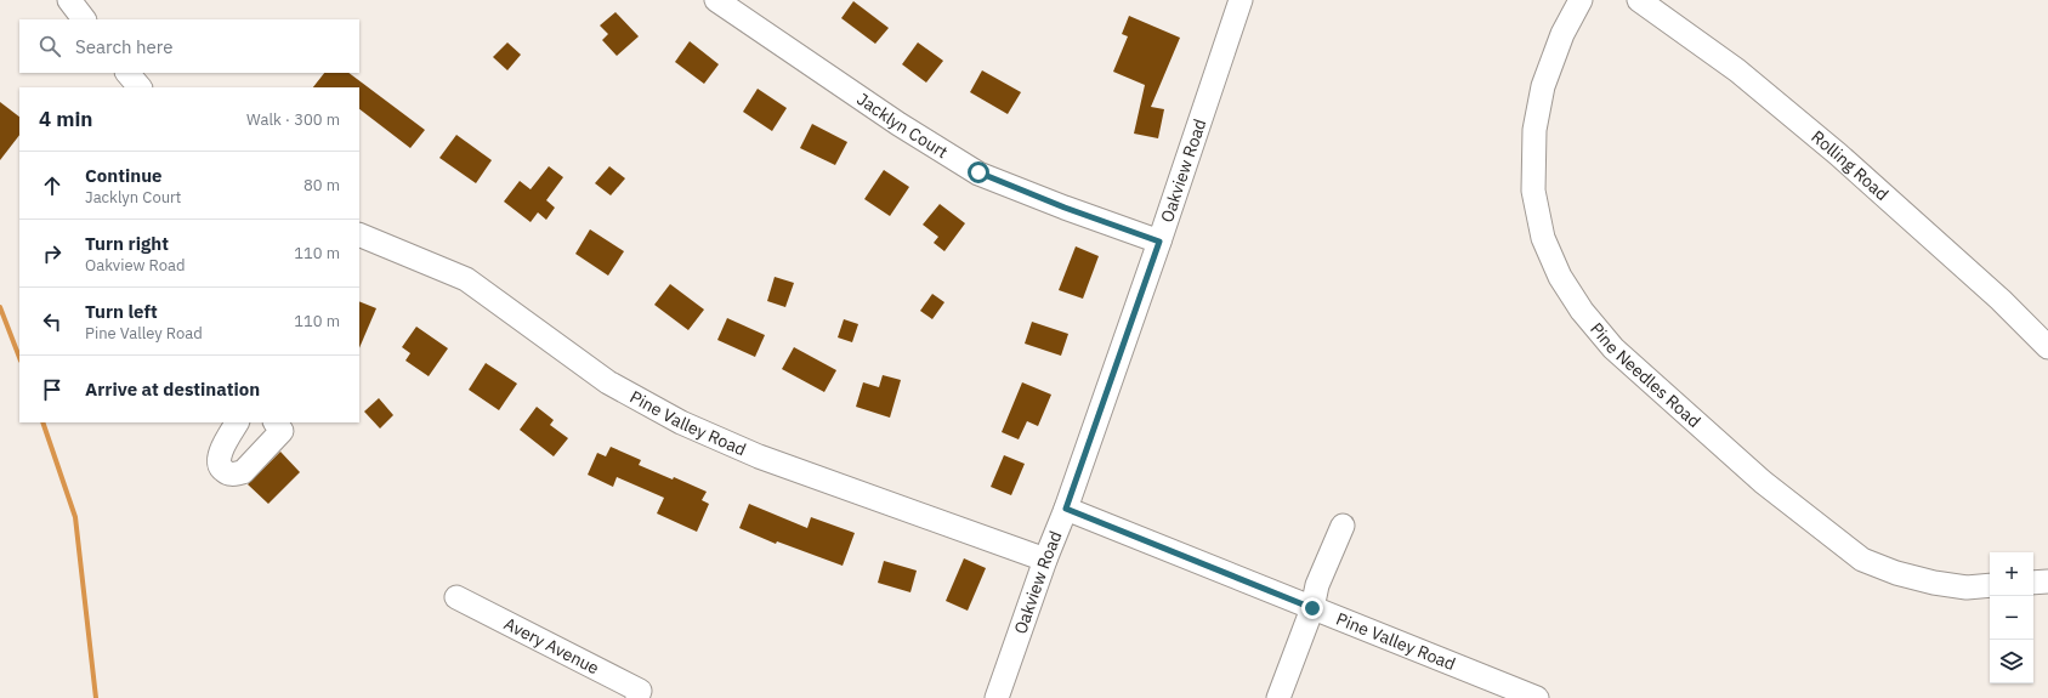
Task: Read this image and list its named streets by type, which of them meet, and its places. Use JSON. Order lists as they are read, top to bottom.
{
  "streets": {
    "street": [
      "Jacklyn Court",
      "Rolling Road",
      "Oakview Road",
      "Pine Needles Road",
      "Pine Valley Road",
      "Avery Avenue"
    ]
  },
  "crossings": [
    ["Jacklyn Court", "Oakview Road"],
    ["Oakview Road", "Pine Valley Road"]
  ],
  "page": {
    "search": "Search here",
    "heading": ["4 min", "Walk · 300 m"],
    "list": [
      ["Continue", "Jacklyn Court", "80 m"],
      ["Turn right", "Oakview Road", "110 m"],
      ["Turn left", "Pine Valley Road", "110 m"],
      "Arrive at destination"
    ],
    "map_buttons": ["+", "−"]
  }
}
